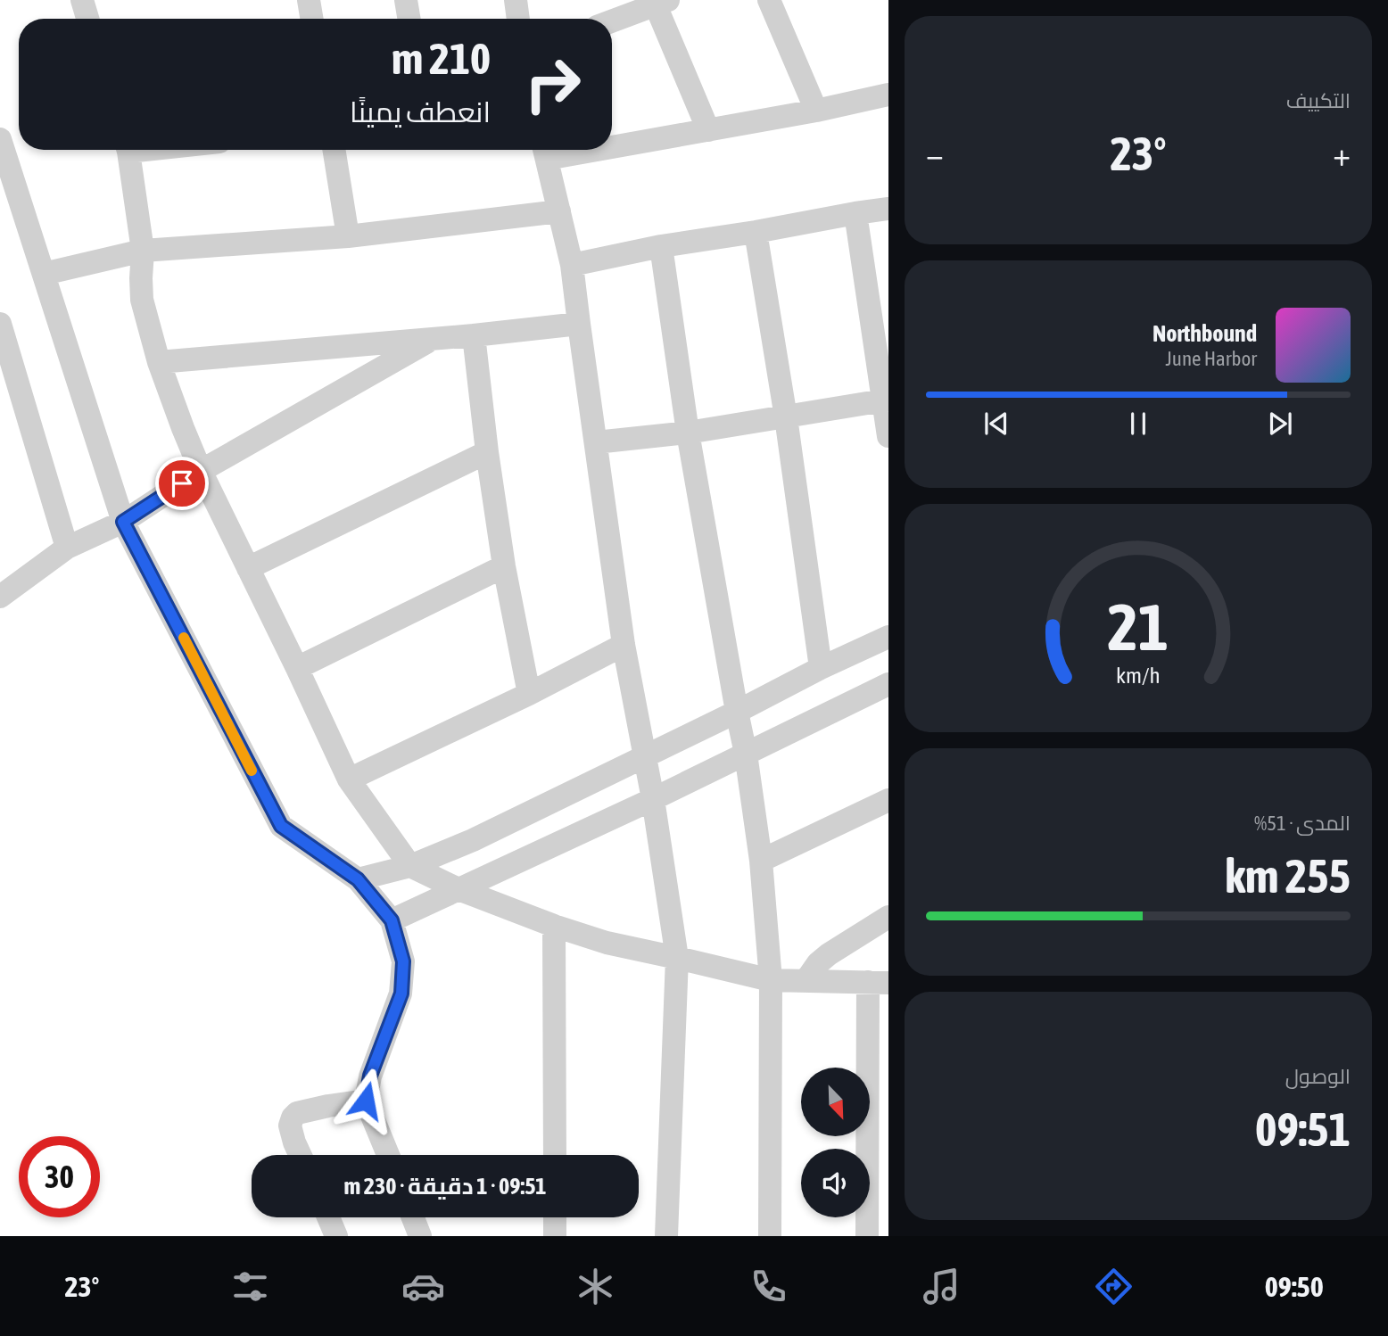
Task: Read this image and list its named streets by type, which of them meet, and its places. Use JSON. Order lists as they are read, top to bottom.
{
  "north": "bottom right",
  "page": {
    "tile": [
      "التكييف",
      ["المدى · 51%", "255 km"],
      ["الوصول", "09:51"]
    ],
    "turn": ["210 m", "انعطف يمينًا"],
    "heat": ["−", "23°", "+"],
    "song": ["Northbound", "June Harbor"],
    "limit": "30",
    "trip": "09:51 · 1 دقيقة · 230 m",
    "tabs": ["09:50", "23°"],
    "gauge": ["21", "km/h"]
  }
}
